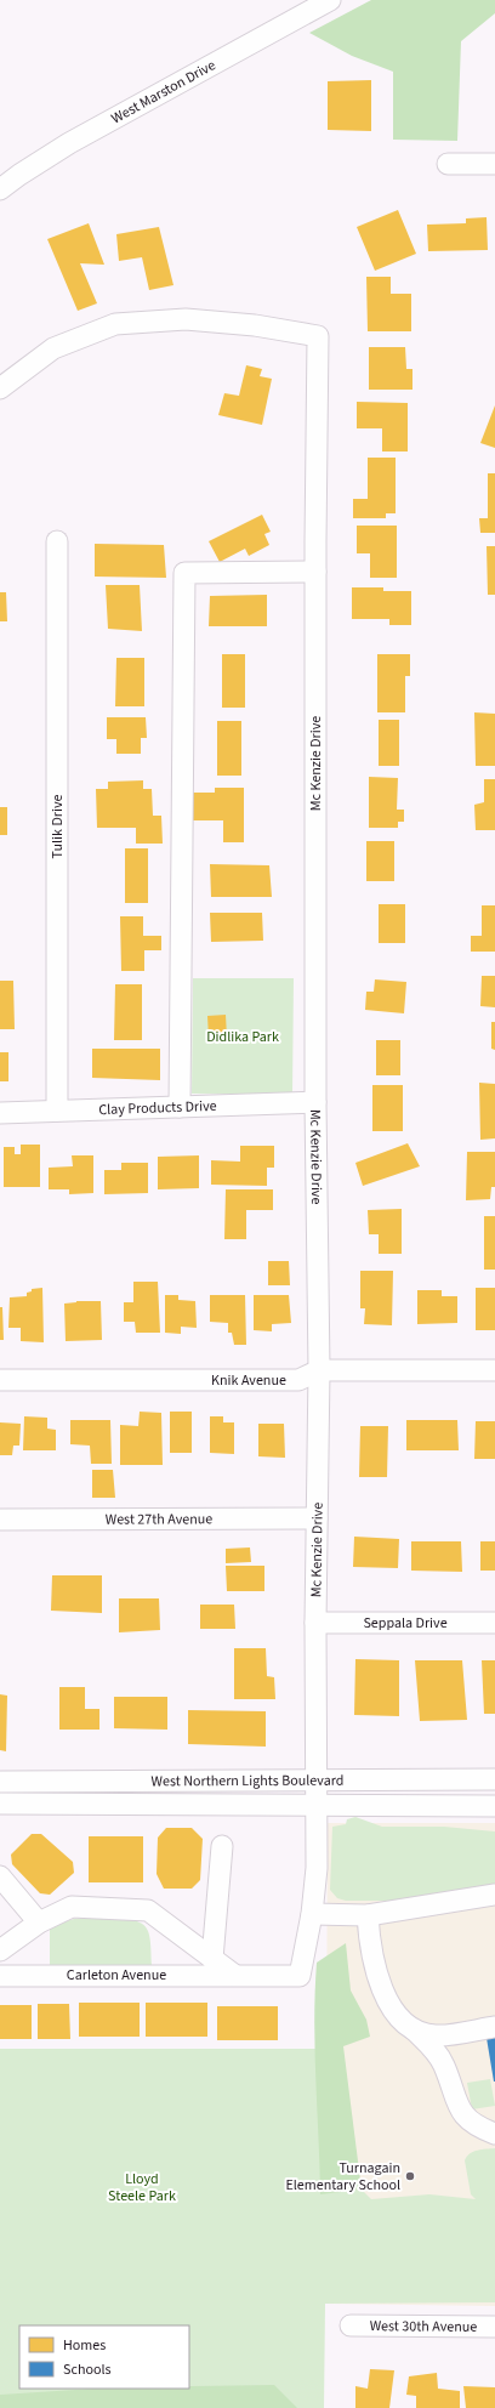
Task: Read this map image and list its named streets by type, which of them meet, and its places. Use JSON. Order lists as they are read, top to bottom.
{
  "streets": {
    "street": [
      "West Marston Drive",
      "Mc Kenzie Drive",
      "Tulik Drive",
      "Clay Products Drive",
      "Knik Avenue",
      "West 27th Avenue",
      "Seppala Drive",
      "West Northern Lights Boulevard",
      "Carleton Avenue",
      "West 30th Avenue"
    ]
  },
  "crossings": [
    ["Mc Kenzie Drive", "Clay Products Drive"],
    ["Mc Kenzie Drive", "Knik Avenue"],
    ["Mc Kenzie Drive", "West 27th Avenue"],
    ["Mc Kenzie Drive", "Seppala Drive"],
    ["Mc Kenzie Drive", "West Northern Lights Boulevard"],
    ["Mc Kenzie Drive", "Carleton Avenue"],
    ["Tulik Drive", "Clay Products Drive"]
  ],
  "parks": ["Didlika Park", "Lloyd Steele Park"],
  "places": ["Turnagain Elementary School"],
  "legend": ["Homes", "Schools"]
}
